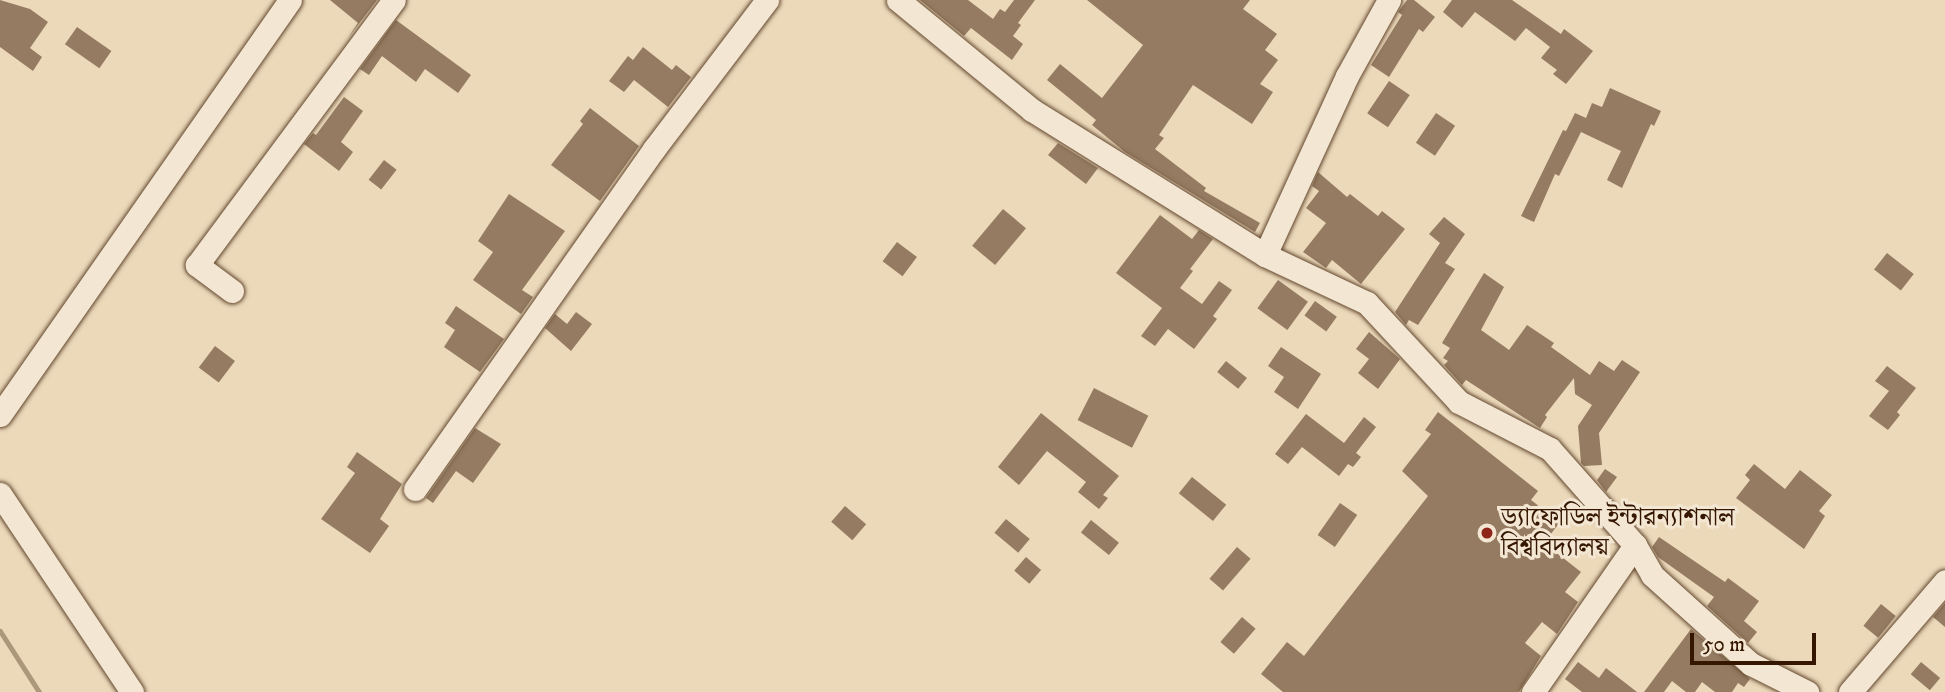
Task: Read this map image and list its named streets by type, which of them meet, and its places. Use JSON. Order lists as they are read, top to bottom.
{
  "places": ["ড্যাফোডিল ইন্টারন্যাশনাল বিশ্ববিদ্যালয়"],
  "scale_bar": "50 m"
}
